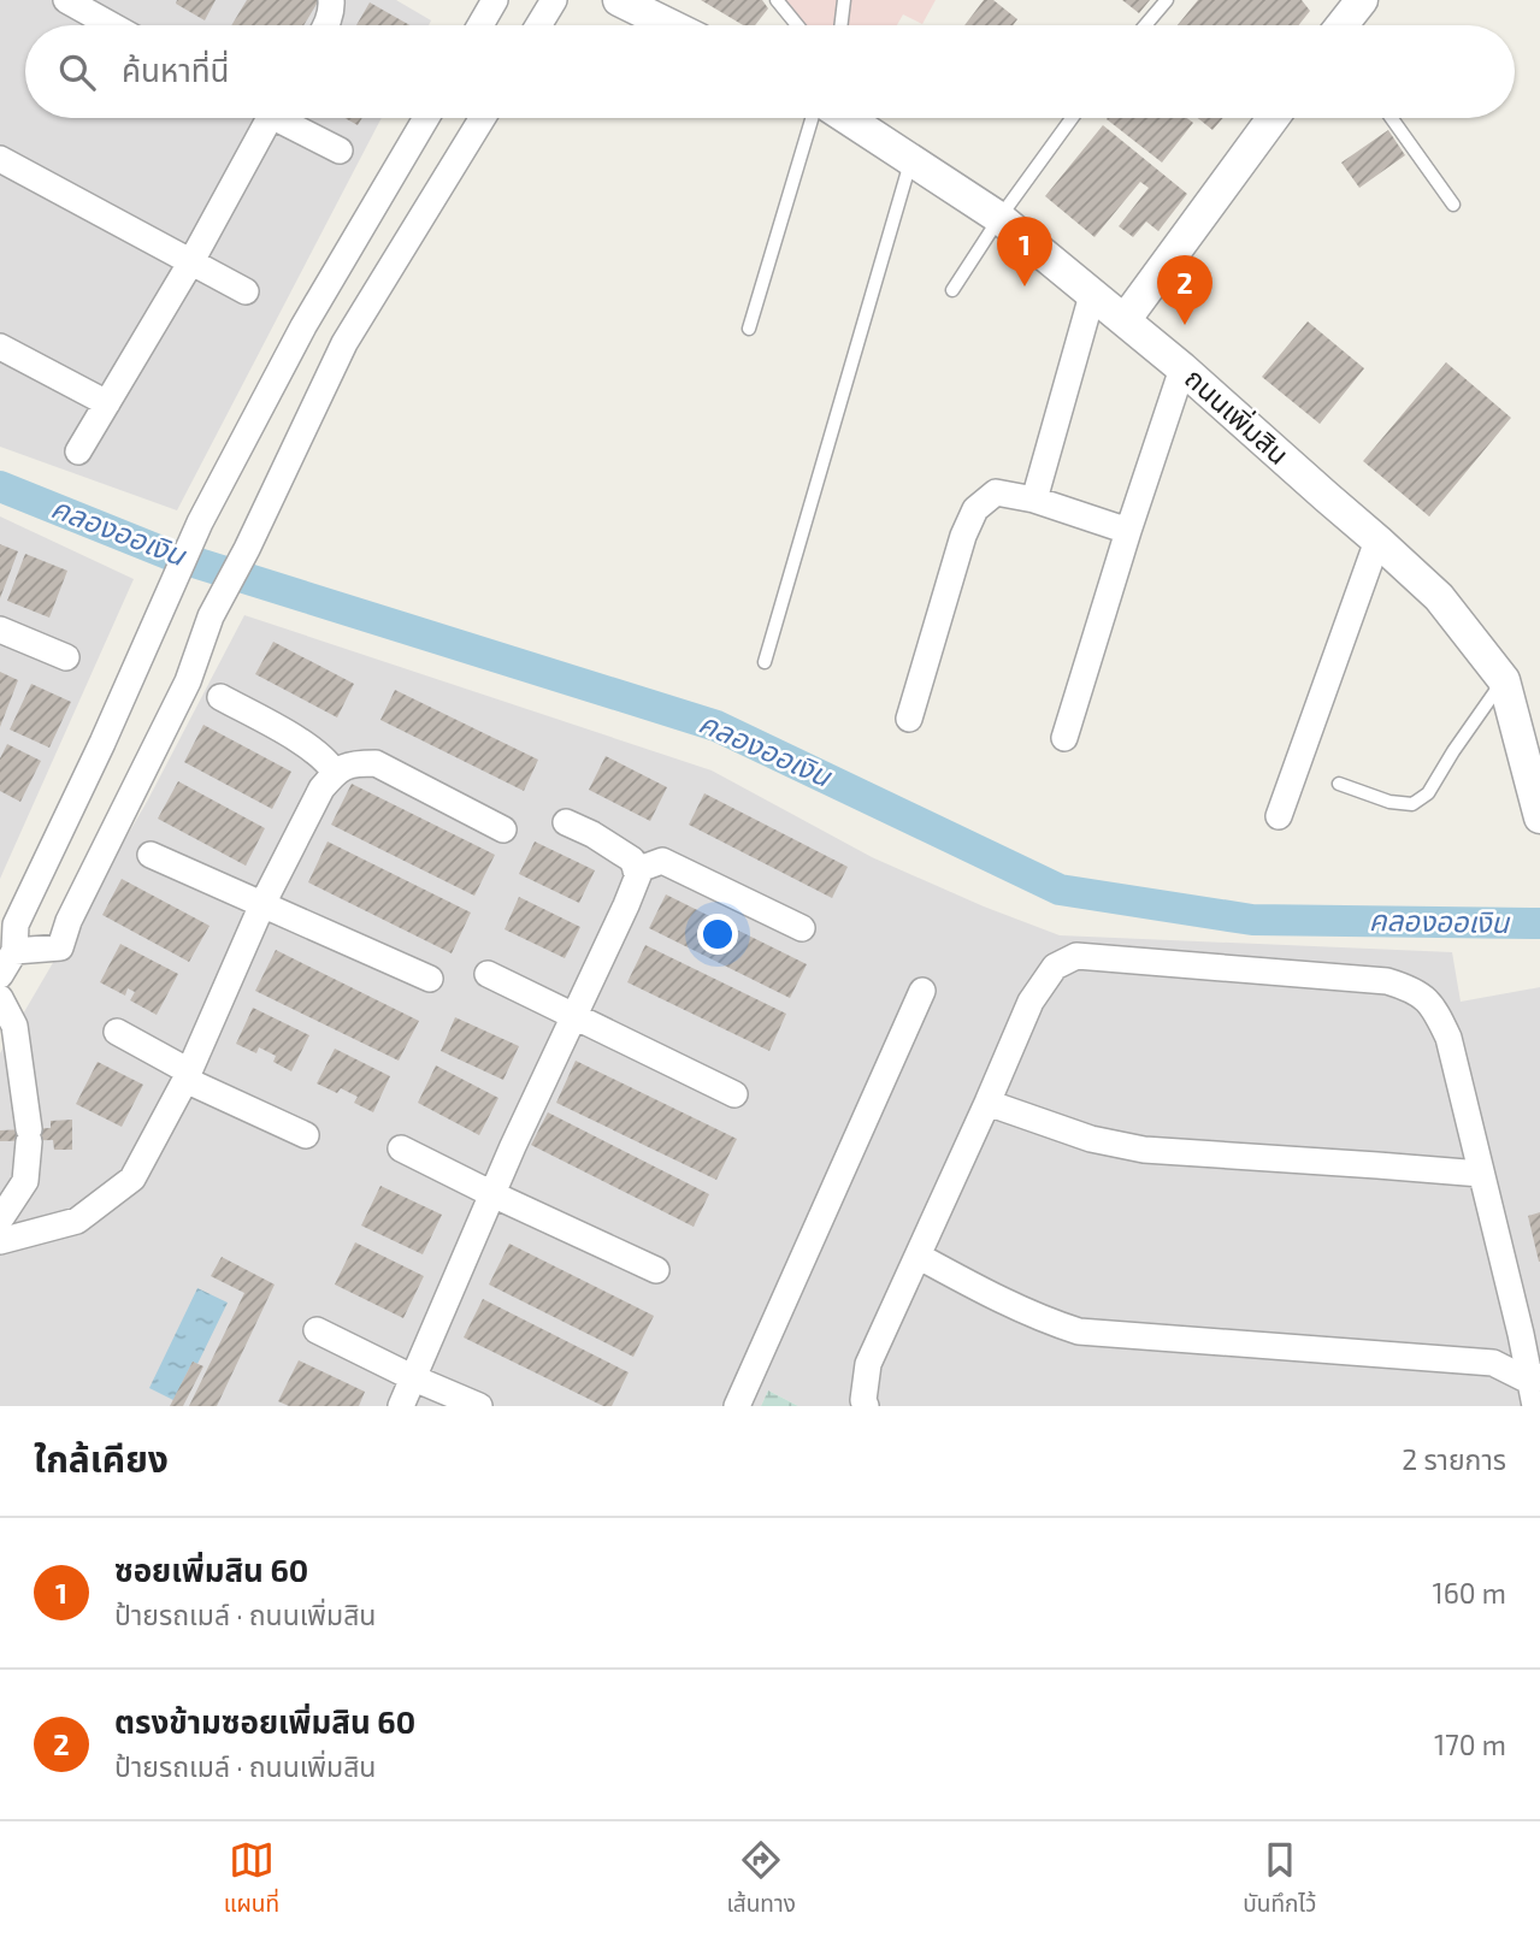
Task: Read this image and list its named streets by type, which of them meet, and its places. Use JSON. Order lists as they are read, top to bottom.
{
  "streets": {
    "street": ["ถนนเพิ่มสิน"]
  },
  "water": ["คลองออเงิน"],
  "page": {
    "search": "ค้นหาที่นี่",
    "pins": ["1", "2"],
    "heading": ["ใกล้เคียง", "2 รายการ"],
    "list": [
      {
        "mark": "1",
        "name": "ซอยเพิ่มสิน 60",
        "note": "ป้ายรถเมล์ · ถนนเพิ่มสิน",
        "value": "160 m"
      },
      {
        "mark": "2",
        "name": "ตรงข้ามซอยเพิ่มสิน 60",
        "note": "ป้ายรถเมล์ · ถนนเพิ่มสิน",
        "value": "170 m"
      }
    ],
    "nav": ["แผนที่", "เส้นทาง", "บันทึกไว้"]
  }
}
